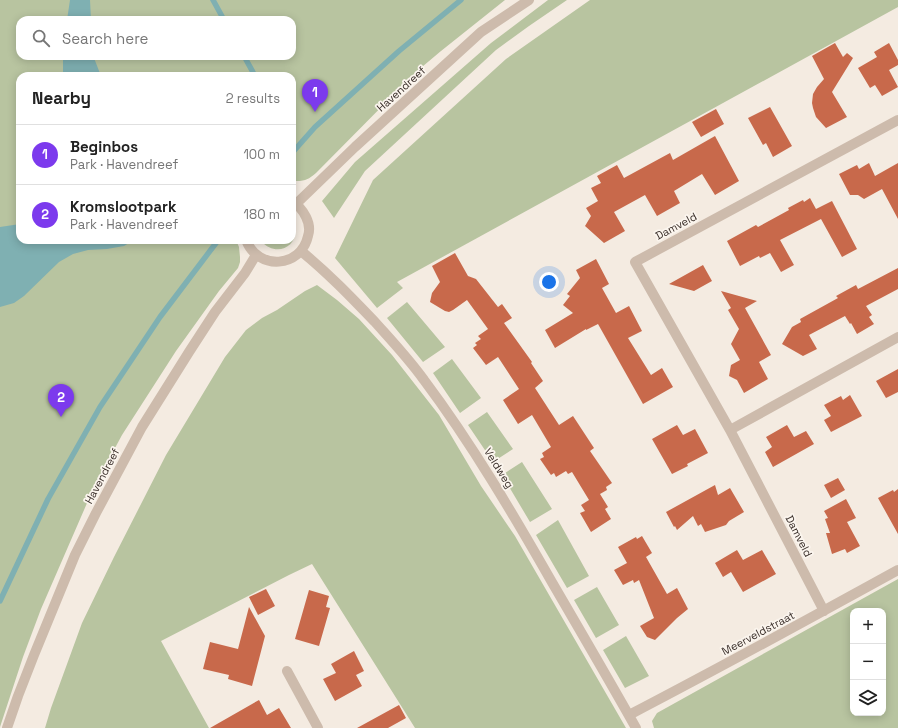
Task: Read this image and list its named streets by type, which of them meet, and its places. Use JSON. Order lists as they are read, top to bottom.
{
  "streets": {
    "street": [
      "Havendreef",
      "Damveld",
      "Veldweg",
      "Meerveldstraat"
    ]
  },
  "crossings": [
    ["Damveld", "Meerveldstraat"],
    ["Veldweg", "Meerveldstraat"]
  ],
  "page": {
    "search": "Search here",
    "heading": ["Nearby", "2 results"],
    "pins": ["1", "2"],
    "list": [
      {
        "mark": "1",
        "name": "Beginbos",
        "note": "Park · Havendreef",
        "value": "100 m"
      },
      {
        "mark": "2",
        "name": "Kromslootpark",
        "note": "Park · Havendreef",
        "value": "180 m"
      }
    ],
    "map_buttons": ["+", "−"]
  }
}
